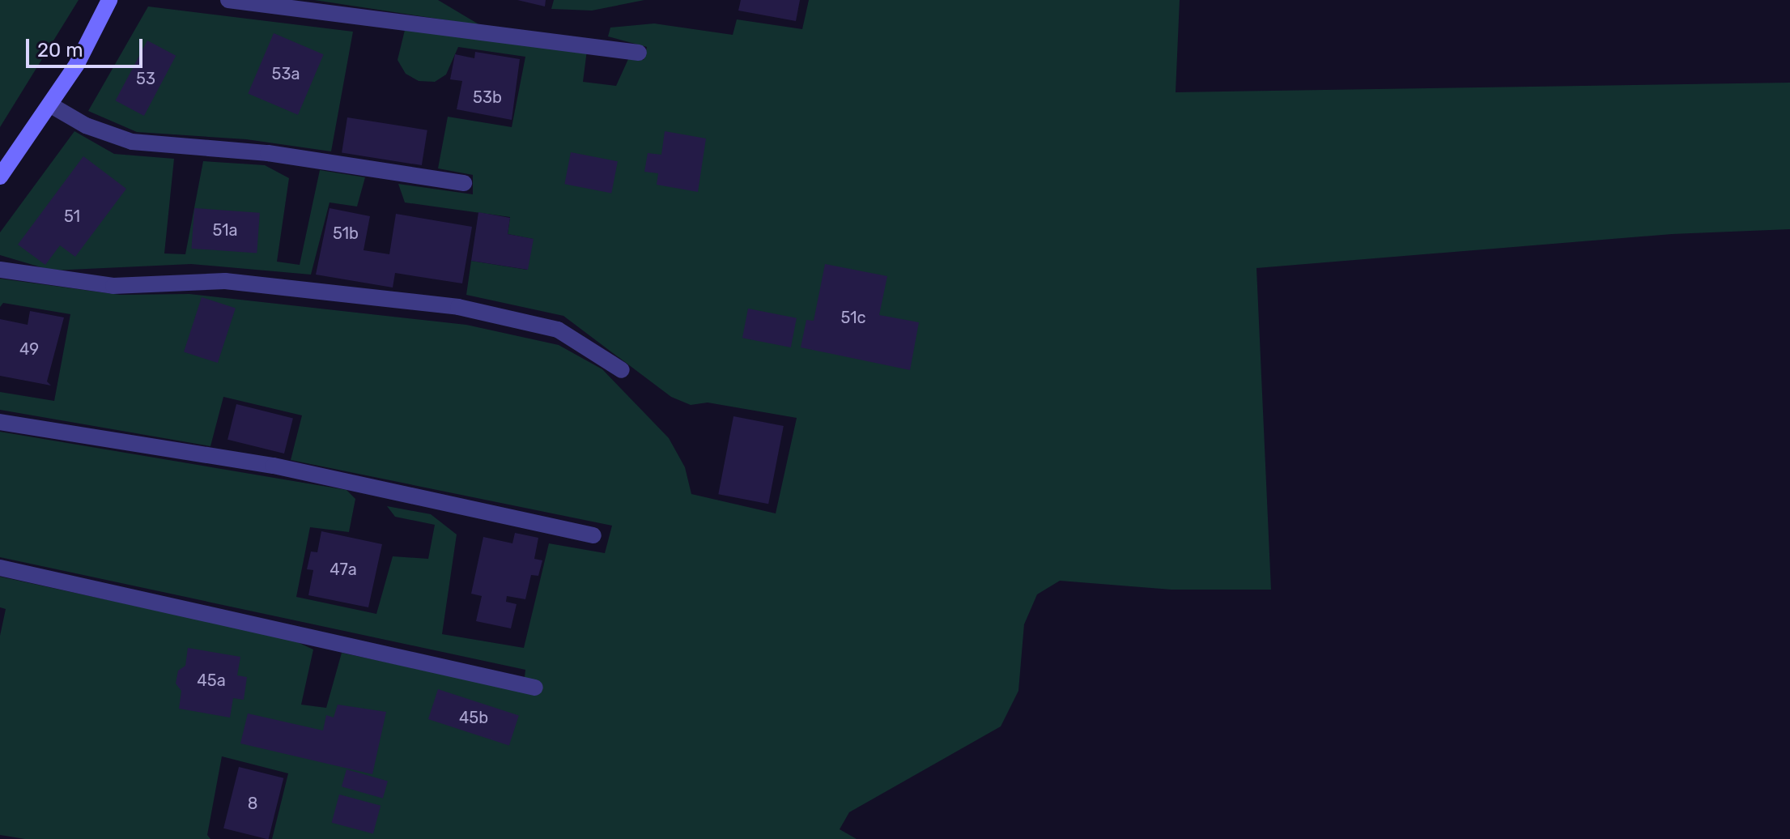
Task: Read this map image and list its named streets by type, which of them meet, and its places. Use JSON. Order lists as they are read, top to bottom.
{
  "house_numbers": [
    "53a",
    "53",
    "53b",
    "51",
    "51a",
    "51b",
    "51c",
    "49",
    "47a",
    "45a",
    "45b",
    "8"
  ],
  "scale_bar": "20 m"
}
